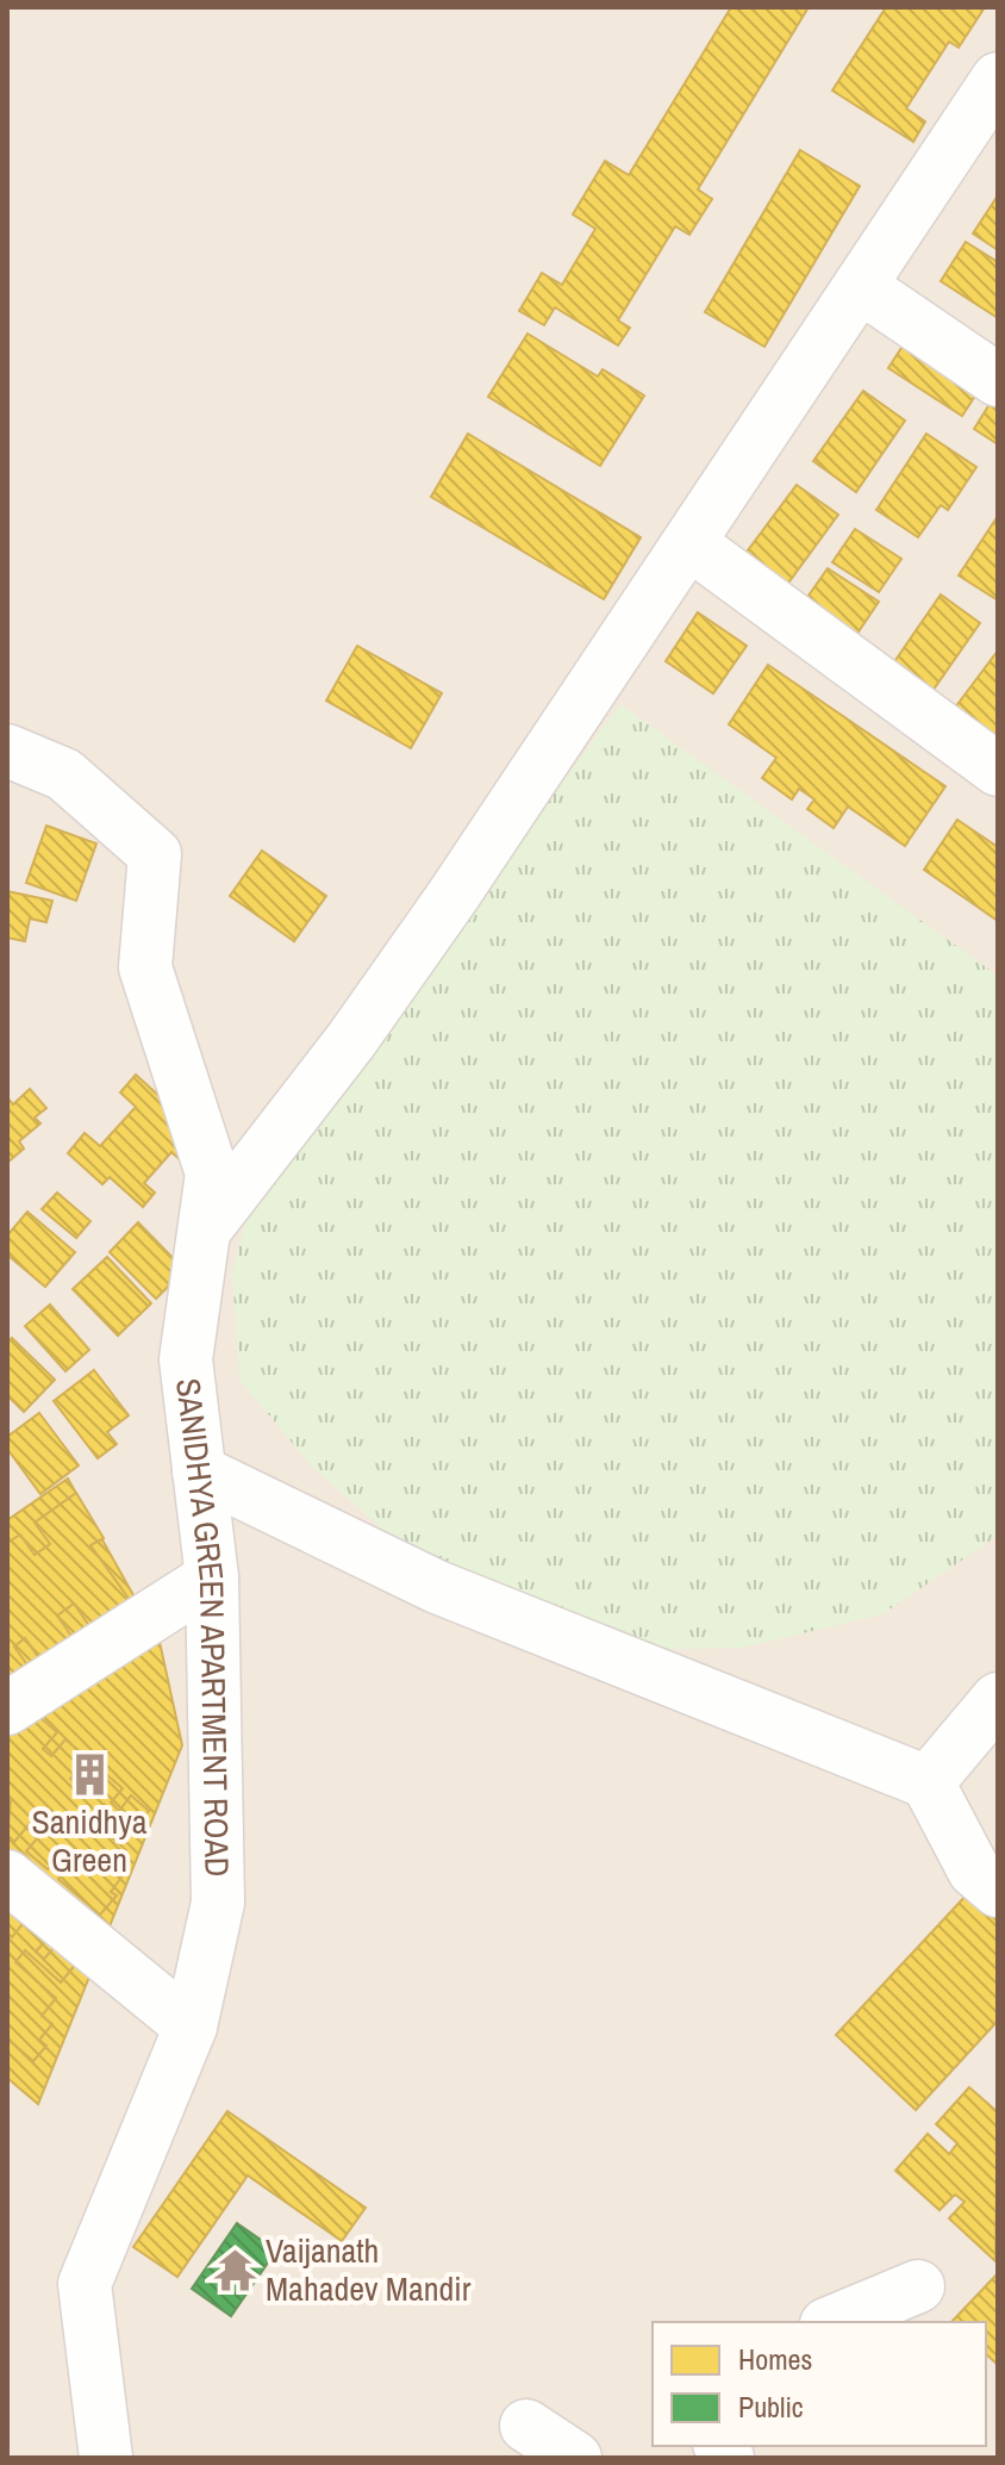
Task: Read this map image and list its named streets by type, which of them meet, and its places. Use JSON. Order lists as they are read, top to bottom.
{
  "streets": {
    "street": ["SANIDHYA GREEN APARTMENT ROAD"]
  },
  "places": {
    "building": ["Sanidhya Green"],
    "temple": ["Vaijanath Mahadev Mandir"]
  },
  "legend": ["Homes", "Public"]
}
